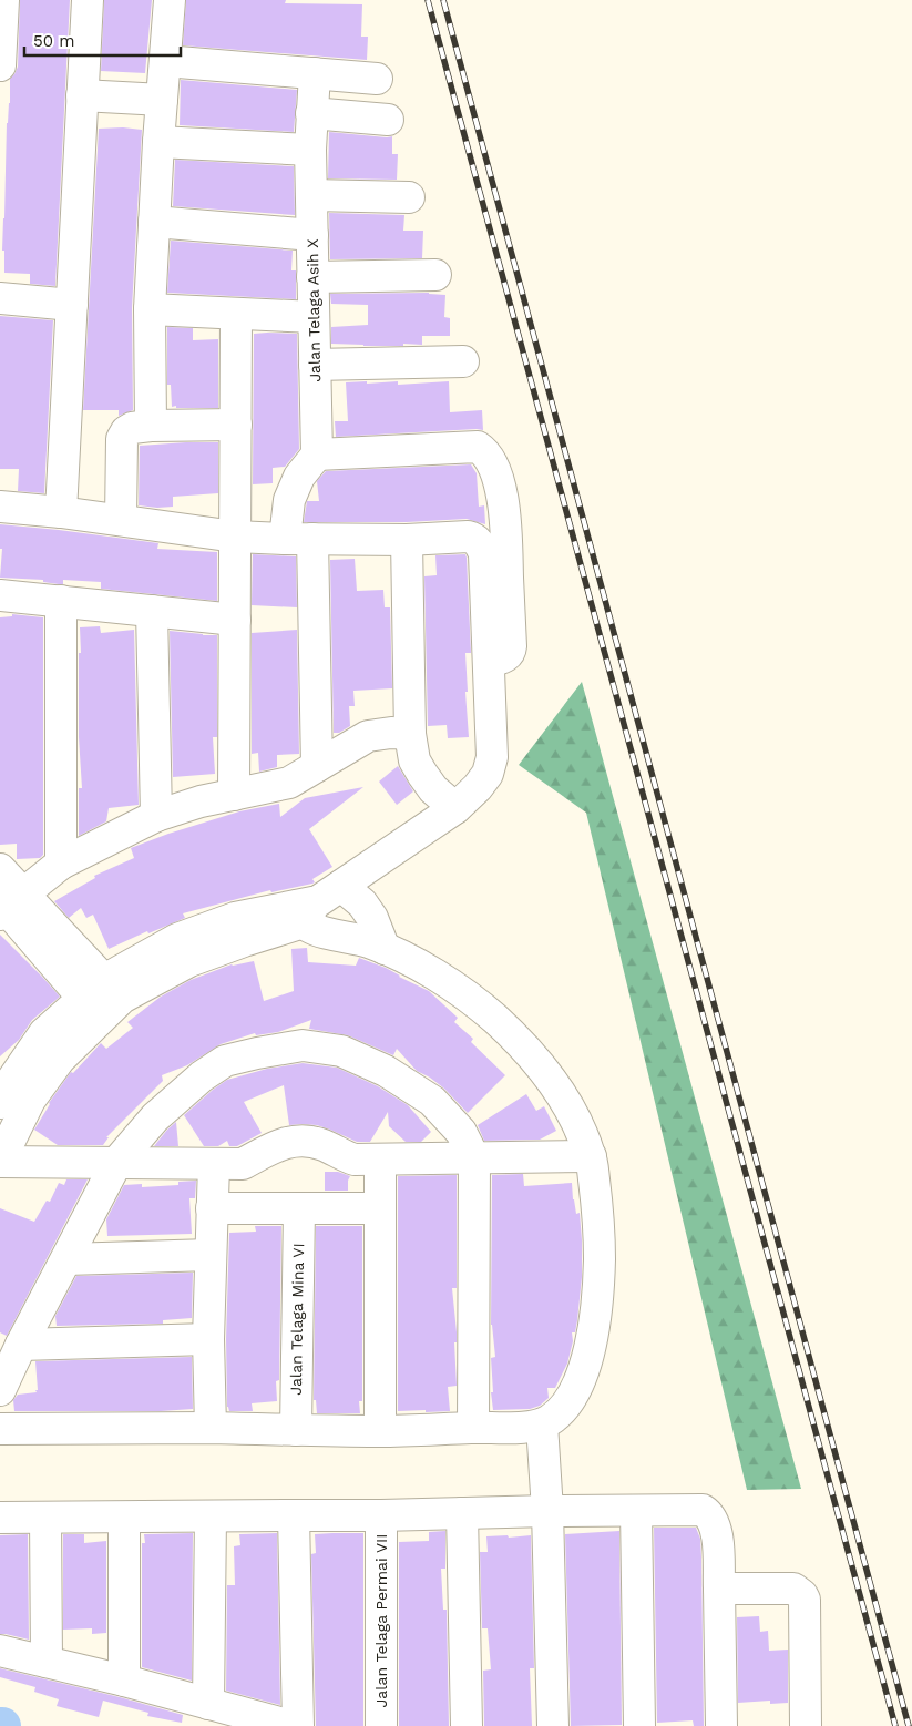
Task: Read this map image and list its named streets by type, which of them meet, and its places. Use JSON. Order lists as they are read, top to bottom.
{
  "streets": {
    "street": ["Jalan Telaga Asih X", "Jalan Telaga Mina VI", "Jalan Telaga Permai VII"]
  },
  "scale_bar": "50 m"
}
